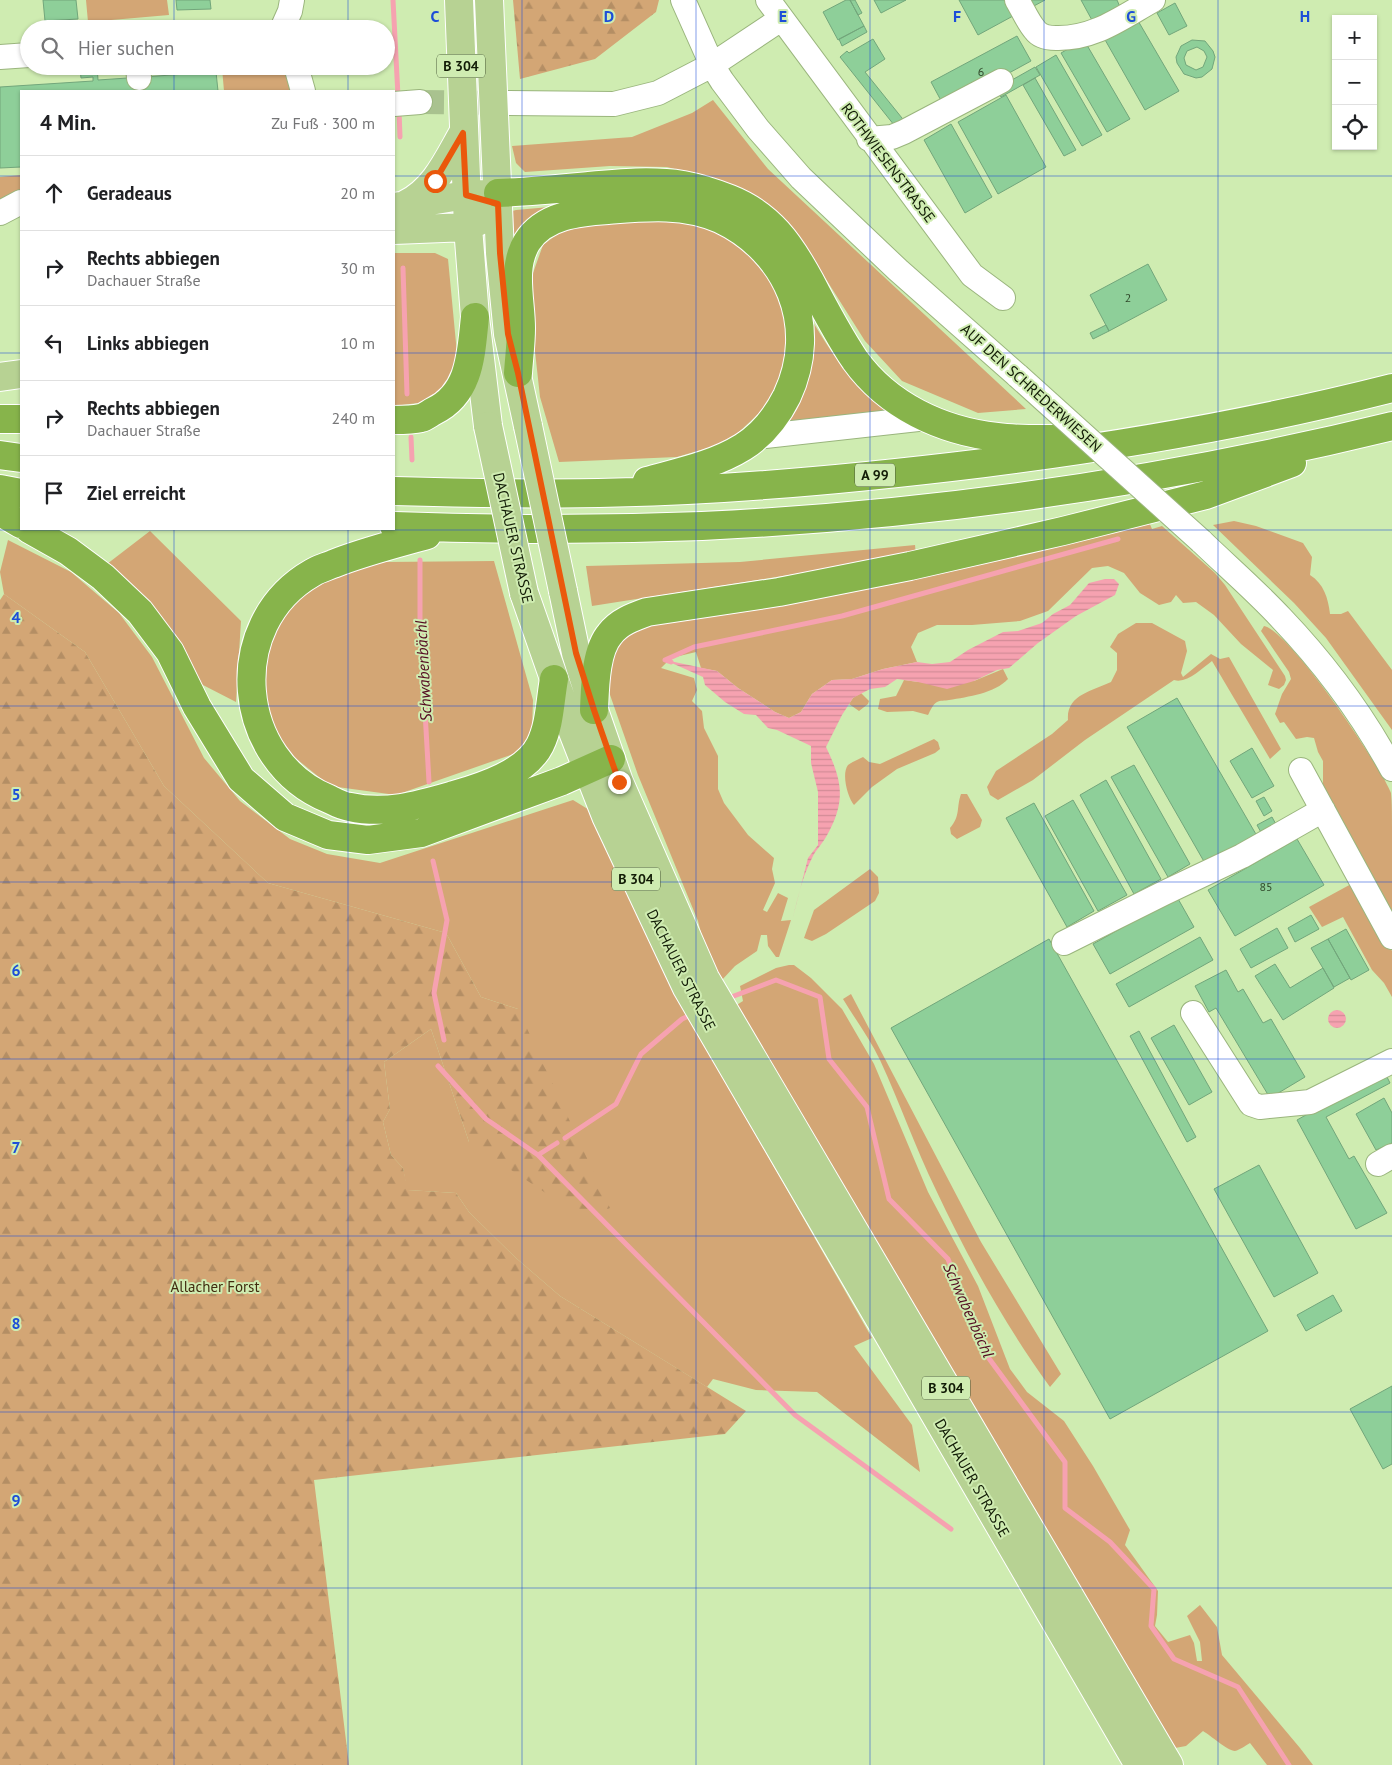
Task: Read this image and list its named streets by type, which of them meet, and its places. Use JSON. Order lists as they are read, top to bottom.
{
  "streets": {
    "highway": ["A 99"],
    "main road": ["B 304", "DACHAUER STRASSE"],
    "street": ["ROTHWIESENSTRASSE", "AUF DEN SCHREDERWIESEN"]
  },
  "crossings": [
    ["ROTHWIESENSTRASSE", "AUF DEN SCHREDERWIESEN"]
  ],
  "water": ["Schwabenbächl"],
  "parks": ["Allacher Forst"],
  "house_numbers": ["6", "2", "85"],
  "page": {
    "map_buttons": ["+", "−"],
    "search": "Hier suchen",
    "heading": ["4 Min.", "Zu Fuß · 300 m"],
    "list": [
      ["Geradeaus", "20 m"],
      ["Rechts abbiegen", "Dachauer Straße", "30 m"],
      ["Links abbiegen", "10 m"],
      ["Rechts abbiegen", "Dachauer Straße", "240 m"],
      "Ziel erreicht"
    ]
  },
  "grid": {
    "columns": [
      "C",
      "D",
      "E",
      "F",
      "G",
      "H"
    ],
    "rows": [
      "4",
      "5",
      "6",
      "7",
      "8",
      "9"
    ]
  }
}
